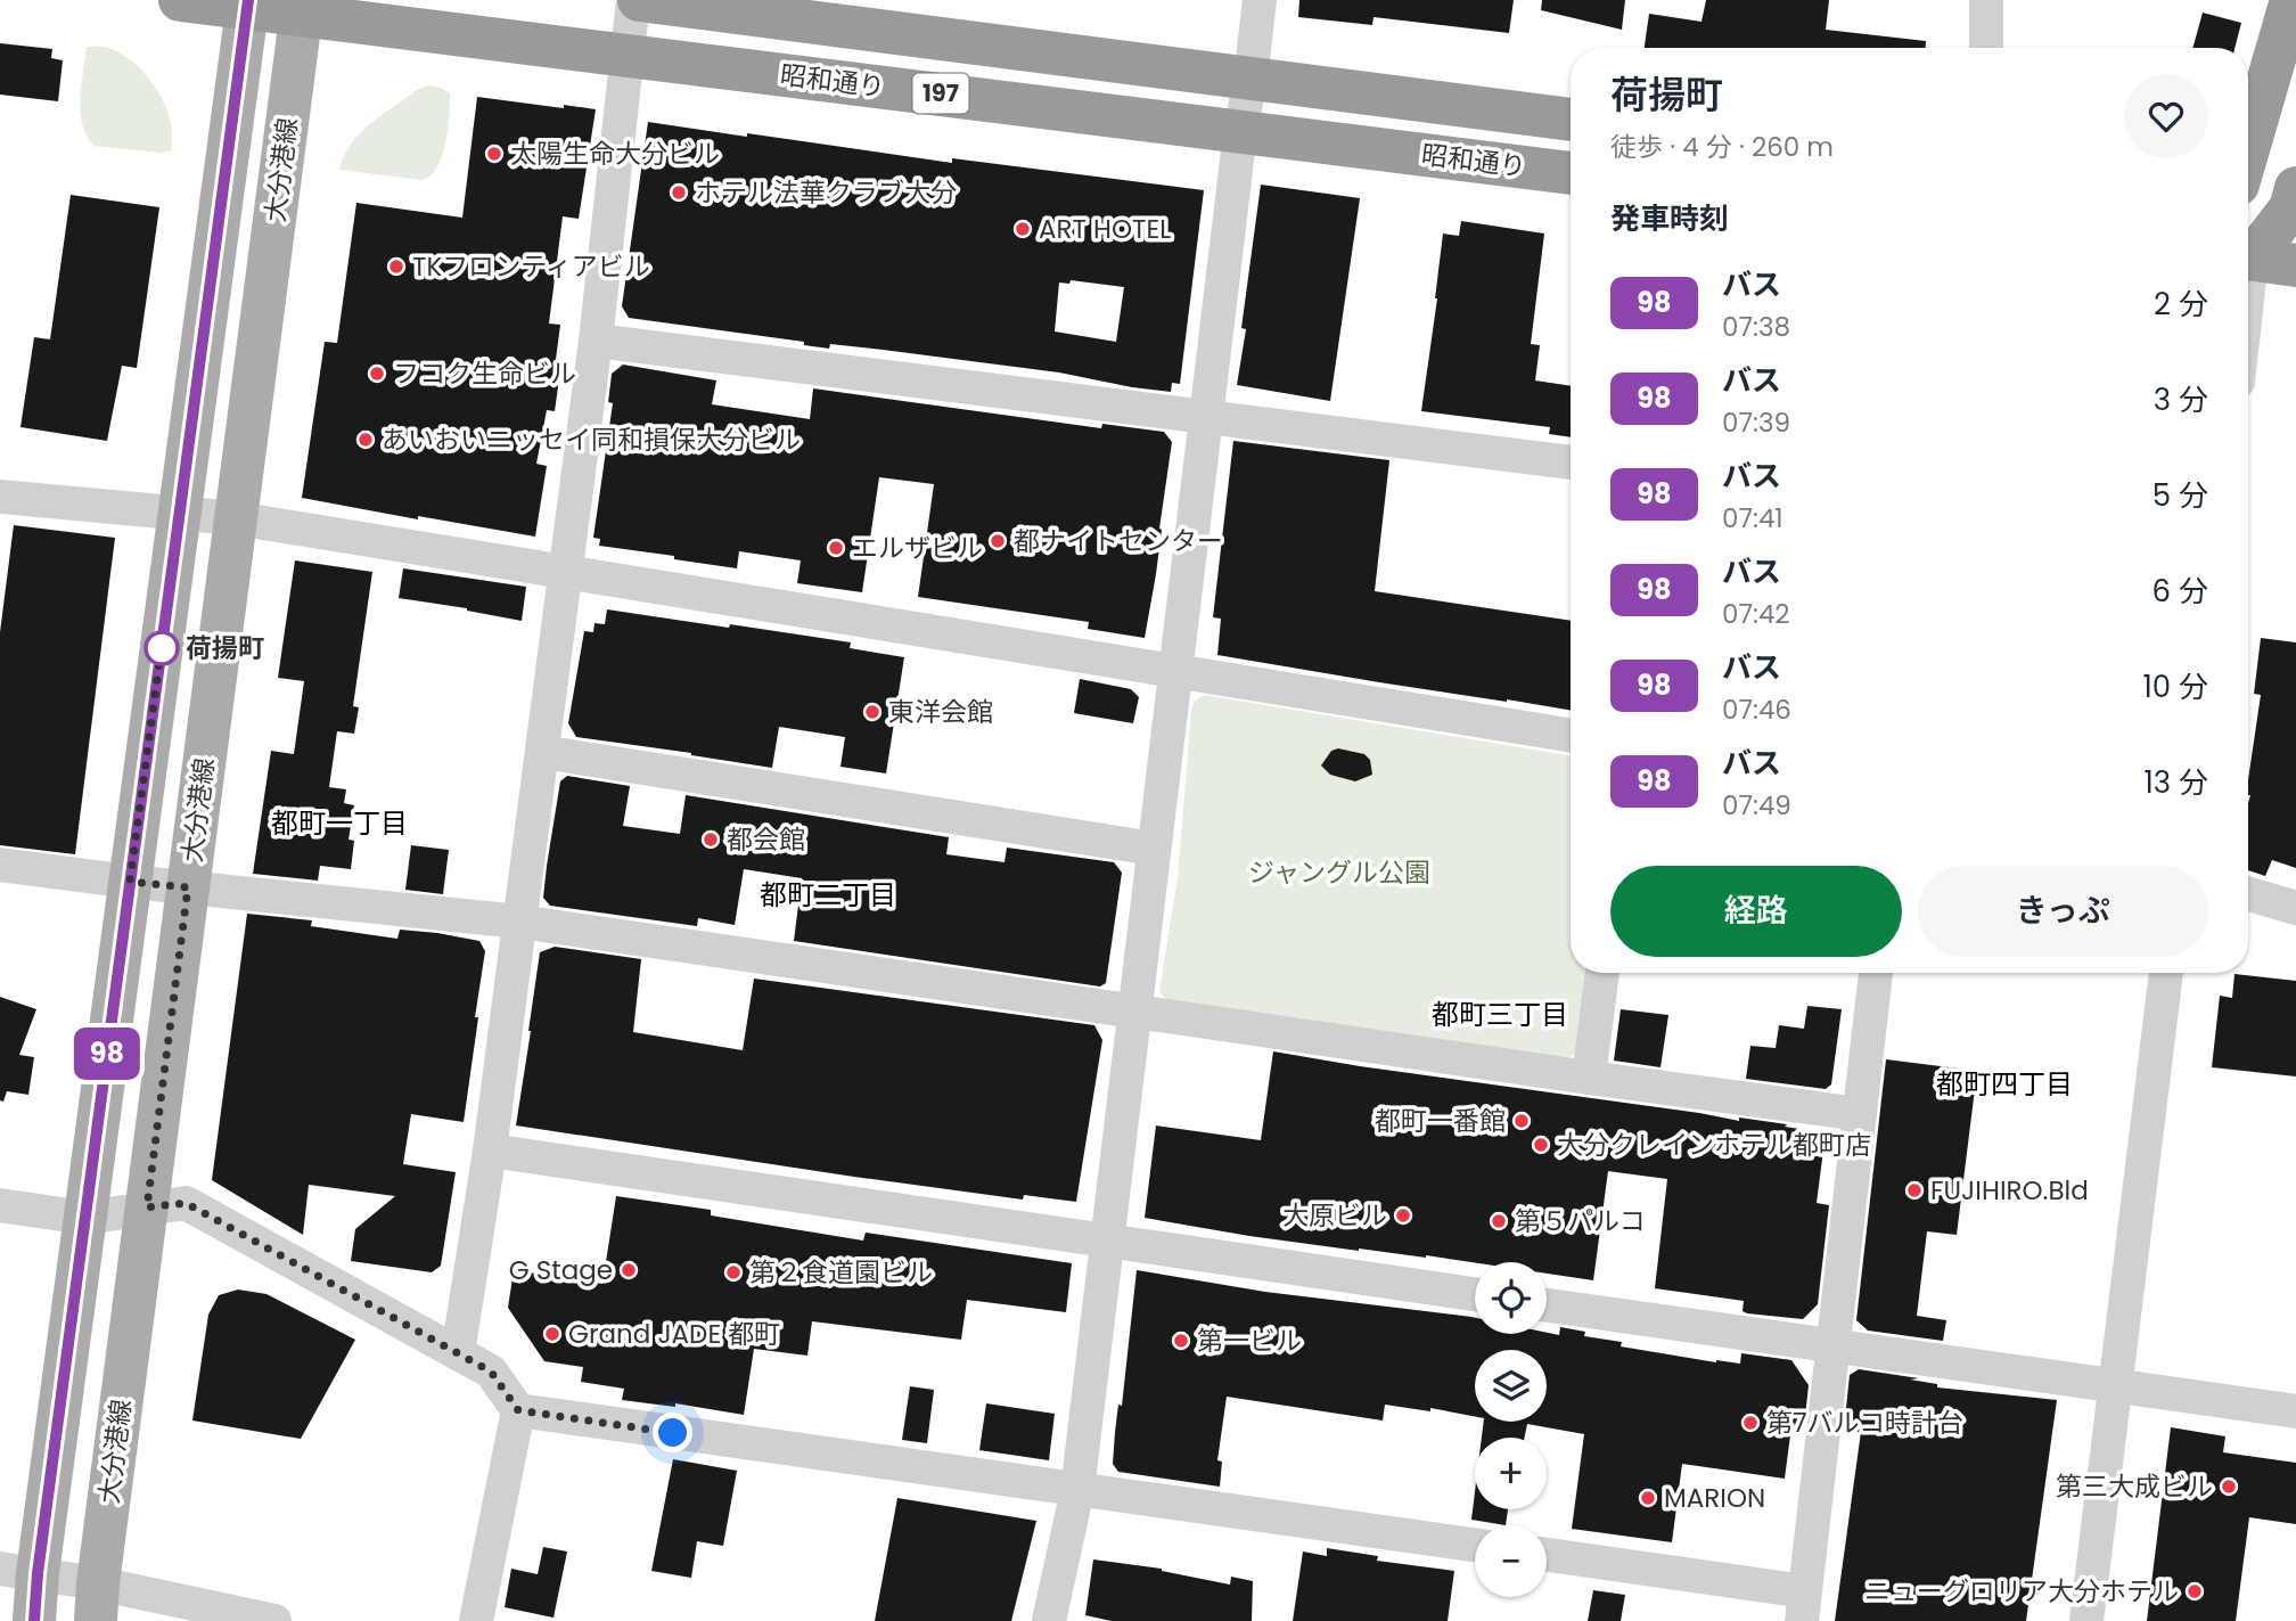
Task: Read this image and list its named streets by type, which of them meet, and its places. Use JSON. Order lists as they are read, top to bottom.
{
  "streets": {
    "highway": ["昭和通り", "197"],
    "main road": ["大分港線"]
  },
  "crossings": [
    ["昭和通り", "大分港線"]
  ],
  "districts": [
    "都町一丁目",
    "都町二丁目",
    "都町三丁目",
    "都町四丁目"
  ],
  "parks": ["ジャングル公園"],
  "places": [
    "太陽生命大分ビル",
    "ホテル法華クラブ大分",
    "ART HOTEL",
    "TKフロンティアビル",
    "フコク生命ビル",
    "あいおいニッセイ同和損保大分ビル",
    "都ナイトセンター",
    "エルザビル",
    "荷揚町",
    "東洋会館",
    "都会館",
    "都町一番館",
    "大分クレインホテル都町店",
    "FUJIHIRO.Bld",
    "大原ビル",
    "第５パルコ",
    "G Stage",
    "第２食道園ビル",
    "Grand JADE 都町",
    "第一ビル",
    "第7バルコ時計台",
    "第三大成ビル",
    "MARION",
    "ニューグロリア大分ホテル"
  ],
  "lines": ["bus line 98"],
  "page": {
    "on_map": "98",
    "heading": [
      ["荷揚町", "徒歩 · 4 分 · 260 m"],
      "発車時刻"
    ],
    "list": [
      {
        "mark": "98",
        "name": "バス",
        "note": "07:38",
        "value": "2 分"
      },
      {
        "mark": "98",
        "name": "バス",
        "note": "07:39",
        "value": "3 分"
      },
      {
        "mark": "98",
        "name": "バス",
        "note": "07:41",
        "value": "5 分"
      },
      {
        "mark": "98",
        "name": "バス",
        "note": "07:42",
        "value": "6 分"
      },
      {
        "mark": "98",
        "name": "バス",
        "note": "07:46",
        "value": "10 分"
      },
      {
        "mark": "98",
        "name": "バス",
        "note": "07:49",
        "value": "13 分"
      }
    ],
    "buttons": ["経路", "きっぷ"],
    "map_buttons": ["+", "−"]
  }
}
